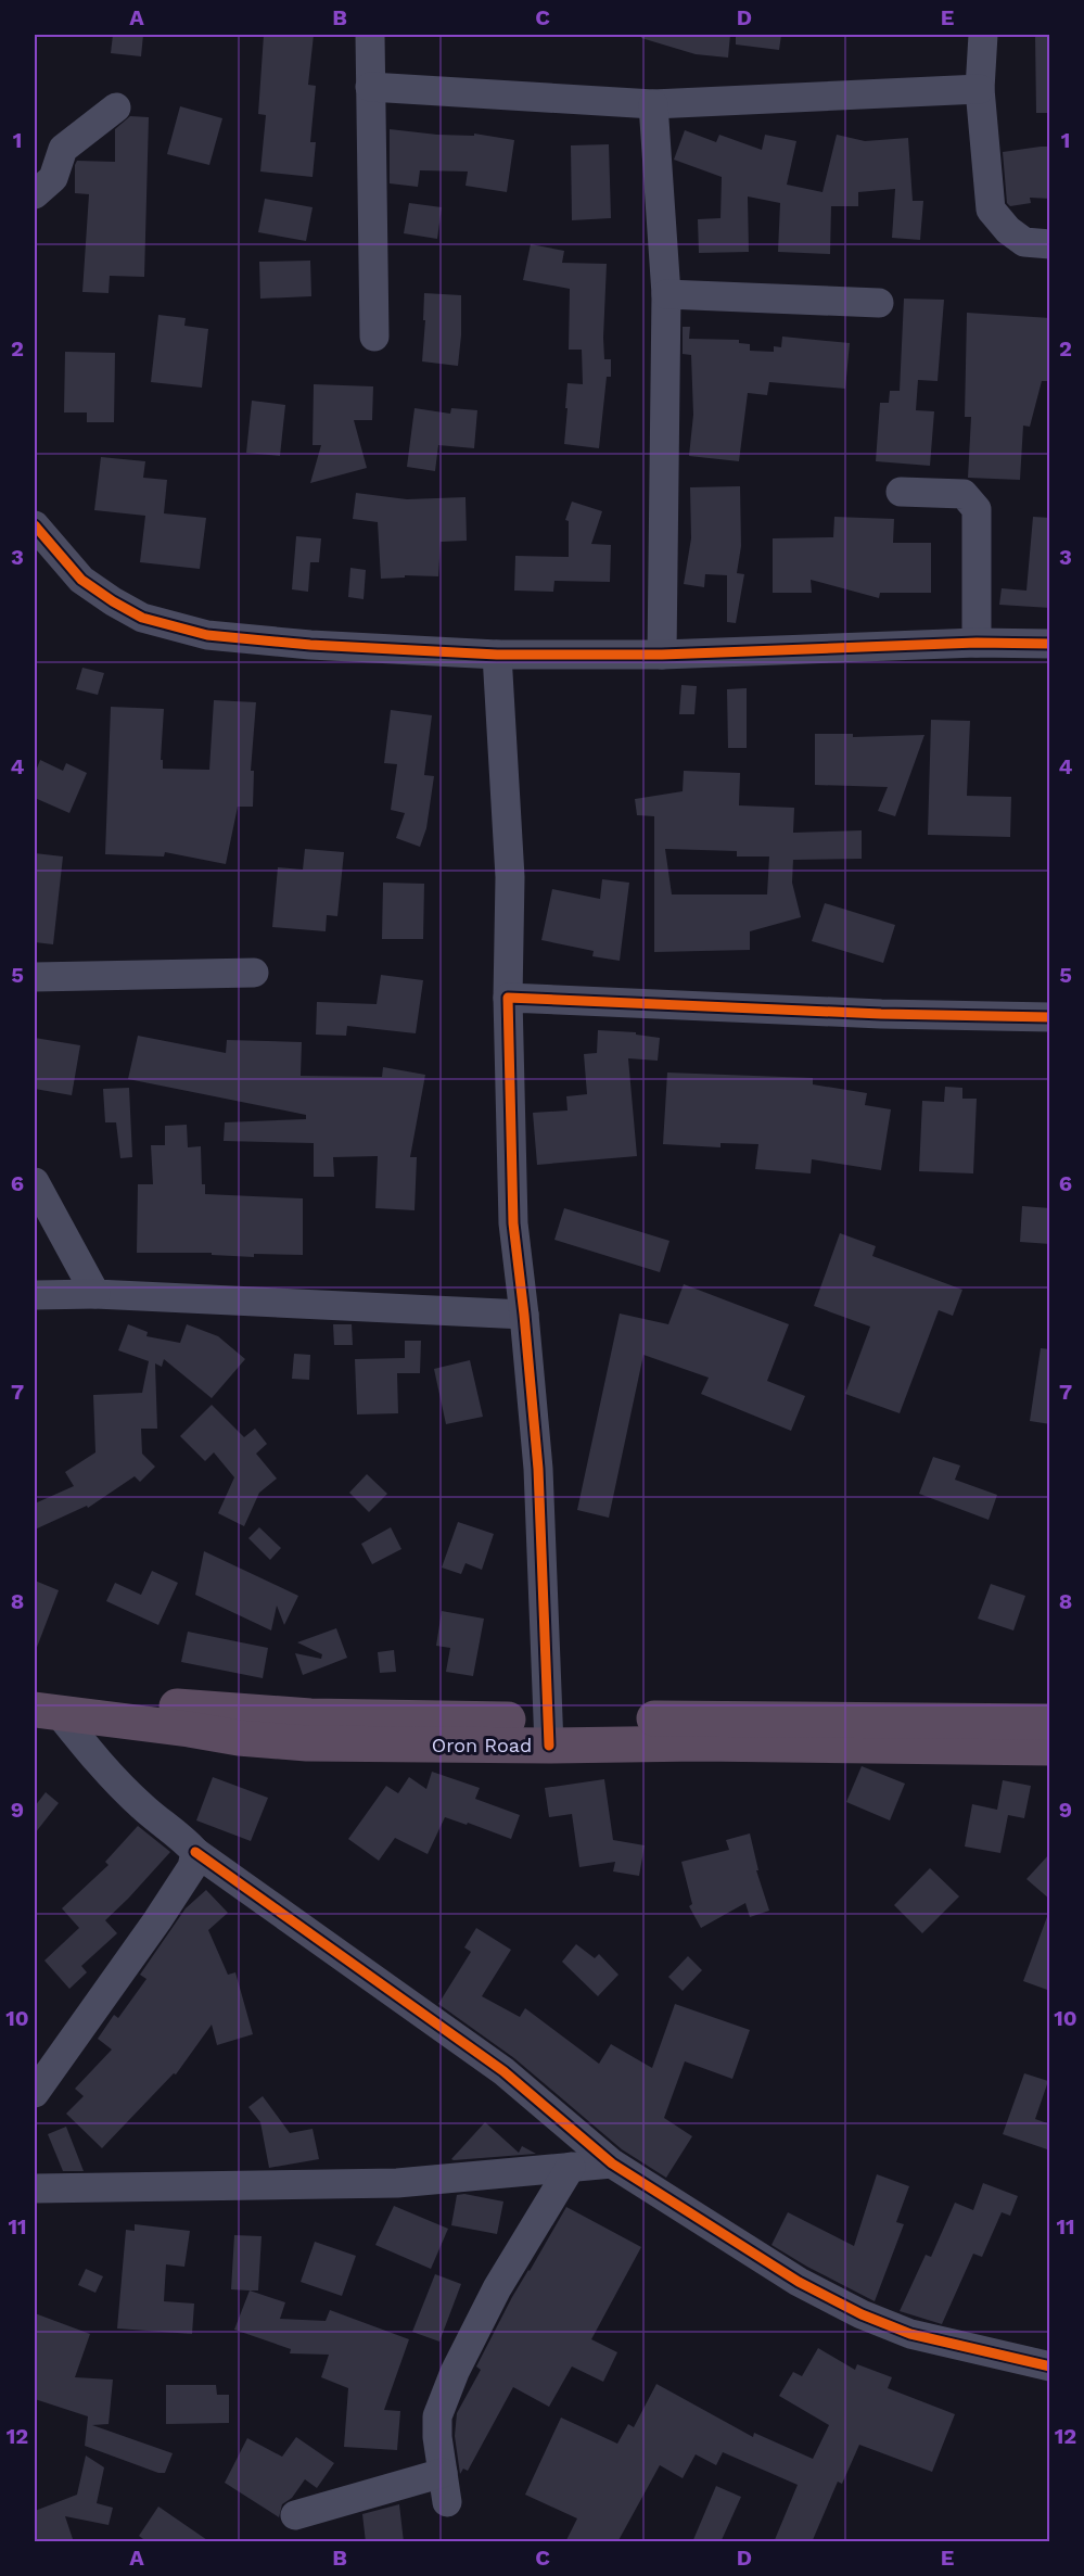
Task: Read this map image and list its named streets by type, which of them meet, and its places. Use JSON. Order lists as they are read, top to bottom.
{
  "streets": {
    "highway": ["Oron Road"]
  },
  "grid": {
    "columns": [
      "A",
      "B",
      "C",
      "D",
      "E"
    ],
    "rows": [
      "1",
      "2",
      "3",
      "4",
      "5",
      "6",
      "7",
      "8",
      "9",
      "10",
      "11",
      "12"
    ]
  }
}
